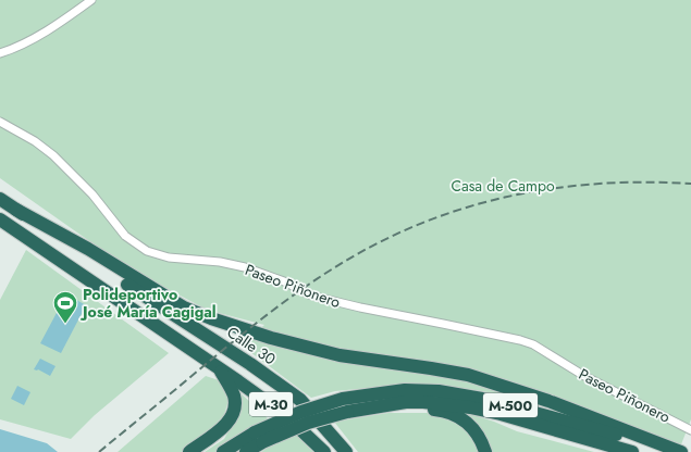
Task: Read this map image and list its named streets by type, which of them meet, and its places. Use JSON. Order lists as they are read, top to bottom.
{
  "streets": {
    "highway": ["Calle 30", "M-30", "M-500"],
    "street": ["Paseo Piñonero"]
  },
  "crossings": [
    ["Calle 30", "M-30"]
  ],
  "parks": ["Casa de Campo"],
  "places": {
    "sports": ["Polideportivo José María Cagigal"]
  }
}
